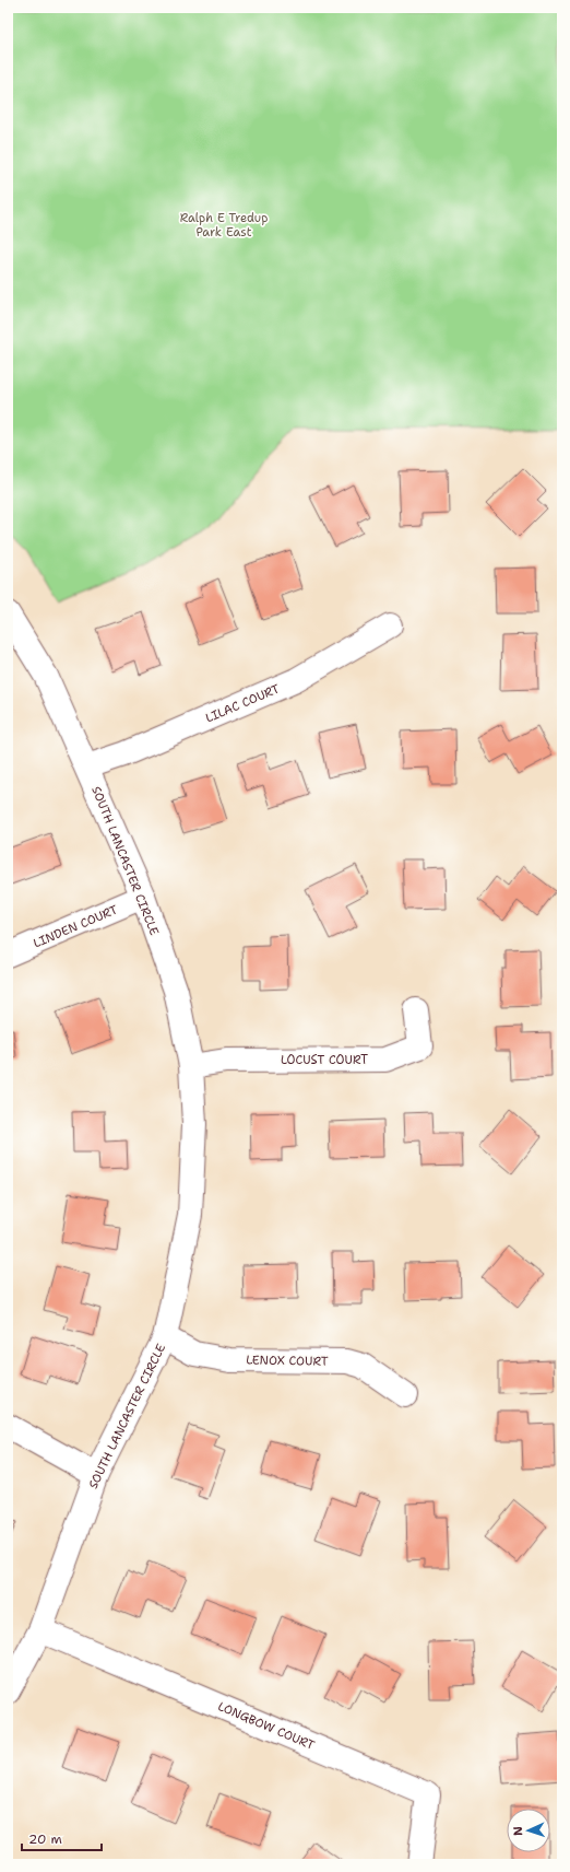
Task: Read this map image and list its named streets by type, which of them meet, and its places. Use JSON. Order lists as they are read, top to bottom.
{
  "streets": {
    "street": [
      "LILAC COURT",
      "SOUTH LANCASTER CIRCLE",
      "LINDEN COURT",
      "LOCUST COURT",
      "LENOX COURT",
      "LONGBOW COURT"
    ]
  },
  "crossings": [
    ["LILAC COURT", "SOUTH LANCASTER CIRCLE"],
    ["SOUTH LANCASTER CIRCLE", "LINDEN COURT"],
    ["SOUTH LANCASTER CIRCLE", "LOCUST COURT"],
    ["SOUTH LANCASTER CIRCLE", "LENOX COURT"],
    ["SOUTH LANCASTER CIRCLE", "LONGBOW COURT"]
  ],
  "parks": ["Ralph E Tredup Park East"],
  "scale_bar": "20 m",
  "north": "left"
}
